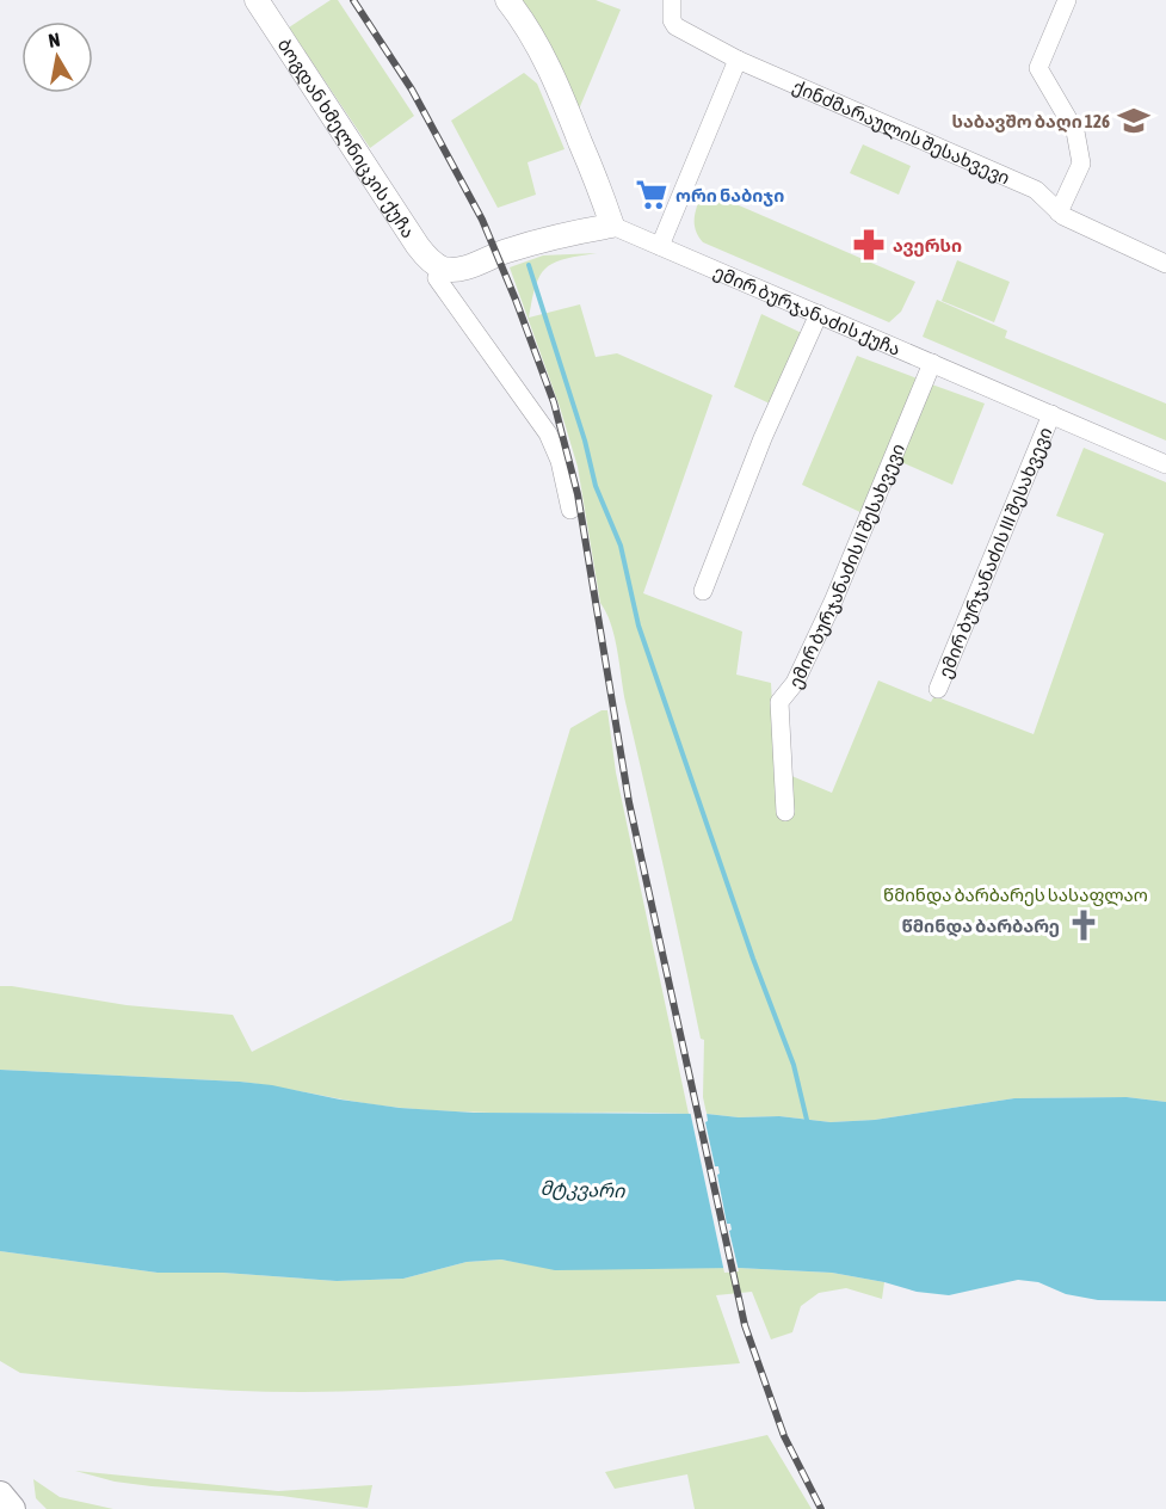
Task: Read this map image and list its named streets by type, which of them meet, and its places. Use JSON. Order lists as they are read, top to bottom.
{
  "streets": {
    "main road": ["ბოგდან ხმელნიცკის ქუჩა"],
    "street": [
      "ქინძმარაულის შესახვევი",
      "ემირ ბურჯანაძის ქუჩა",
      "ემირ ბურჯანაძის III შესახვევი",
      "ემირ ბურჯანაძის II შესახვევი"
    ]
  },
  "crossings": [
    ["ემირ ბურჯანაძის ქუჩა", "ემირ ბურჯანაძის III შესახვევი"],
    ["ემირ ბურჯანაძის ქუჩა", "ემირ ბურჯანაძის II შესახვევი"]
  ],
  "water": ["მტკვარი"],
  "parks": ["წმინდა ბარბარეს სასაფლაო"],
  "places": {
    "school or university": ["საბავშო ბაღი 126"],
    "supermarket": ["ორი ნაბიჯი"],
    "pharmacy": ["ავერსი"],
    "church": ["წმინდა ბარბარე"]
  },
  "north": "top"
}
